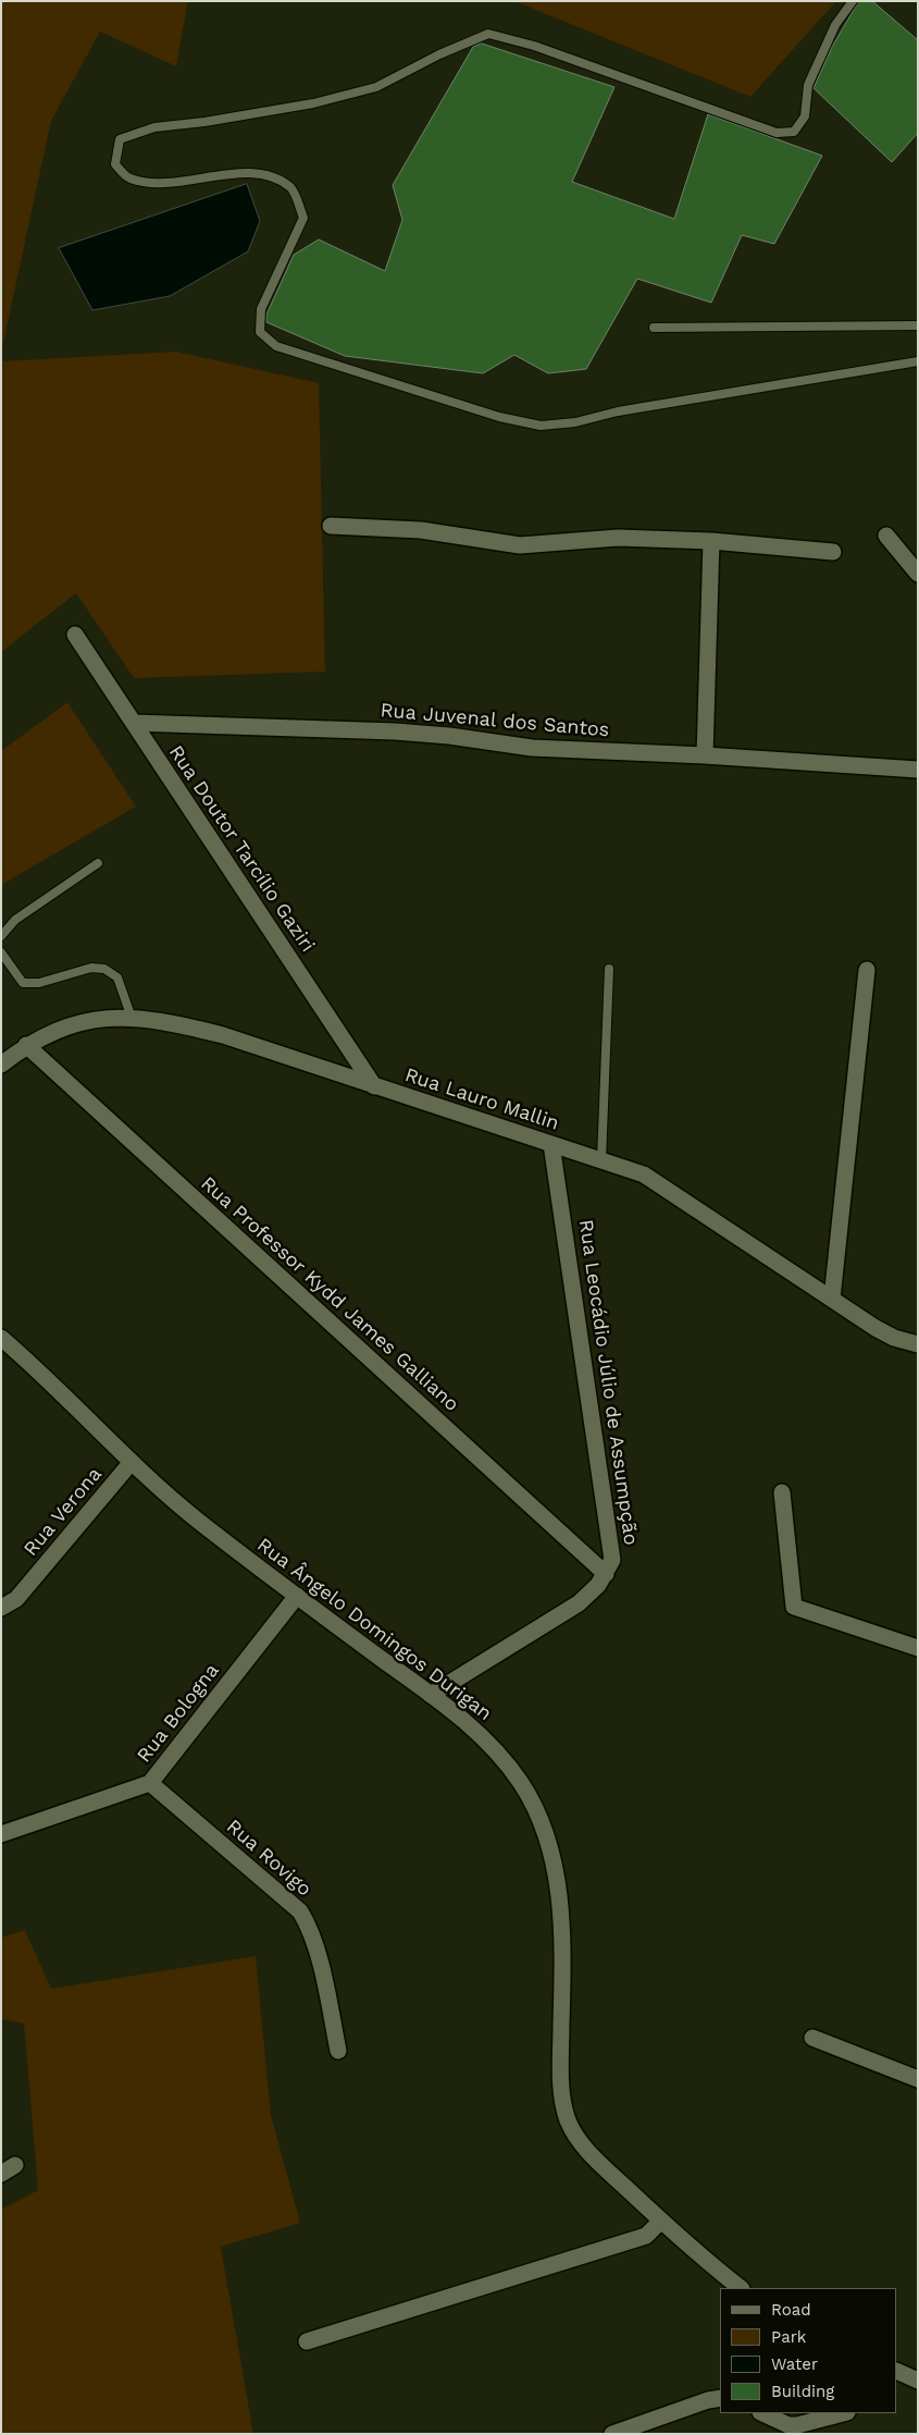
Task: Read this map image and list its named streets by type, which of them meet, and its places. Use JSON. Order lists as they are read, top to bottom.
{
  "streets": {
    "street": [
      "Rua Juvenal dos Santos",
      "Rua Doutor Tarcílio Gaziri",
      "Rua Lauro Mallin",
      "Rua Professor Kydd James Galliano",
      "Rua Leocádio Júlio de Assumpção",
      "Rua Verona",
      "Rua Ângelo Domingos Durigan",
      "Rua Bologna",
      "Rua Rovigo"
    ]
  },
  "crossings": [
    ["Rua Juvenal dos Santos", "Rua Doutor Tarcílio Gaziri"],
    ["Rua Doutor Tarcílio Gaziri", "Rua Lauro Mallin"],
    ["Rua Lauro Mallin", "Rua Professor Kydd James Galliano"],
    ["Rua Lauro Mallin", "Rua Leocádio Júlio de Assumpção"],
    ["Rua Professor Kydd James Galliano", "Rua Leocádio Júlio de Assumpção"],
    ["Rua Leocádio Júlio de Assumpção", "Rua Ângelo Domingos Durigan"],
    ["Rua Verona", "Rua Ângelo Domingos Durigan"],
    ["Rua Ângelo Domingos Durigan", "Rua Bologna"],
    ["Rua Bologna", "Rua Rovigo"]
  ],
  "legend": [
    "Road",
    "Park",
    "Water",
    "Building"
  ]
}
